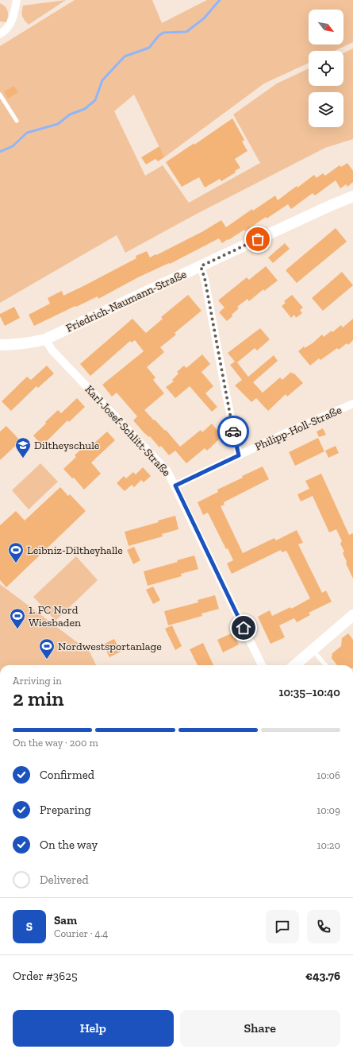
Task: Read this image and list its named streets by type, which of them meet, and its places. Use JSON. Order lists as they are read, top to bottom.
{
  "streets": {
    "street": ["Friedrich-Naumann-Straße", "Philipp-Holl-Straße", "Karl-Josef-Schlitt-Straße"]
  },
  "crossings": [
    ["Friedrich-Naumann-Straße", "Karl-Josef-Schlitt-Straße"],
    ["Philipp-Holl-Straße", "Karl-Josef-Schlitt-Straße"]
  ],
  "places": {
    "school or university": ["Diltheyschule"],
    "sports": ["Leibniz-Diltheyhalle", "1. FC Nord Wiesbaden", "Nordwestsportanlage"]
  },
  "north": "bottom right",
  "page": {
    "heading": ["2 min", "Arriving in", "10:35–10:40"],
    "panel": [
      "Sam",
      "Courier · 4.4",
      "Order #3625",
      "€43.76"
    ],
    "bar": "On the way · 200 m",
    "list": [
      ["Confirmed", "10:06"],
      ["Preparing", "10:09"],
      ["On the way", "10:20"],
      "Delivered"
    ],
    "round": "S",
    "buttons": ["Help", "Share"]
  }
}
